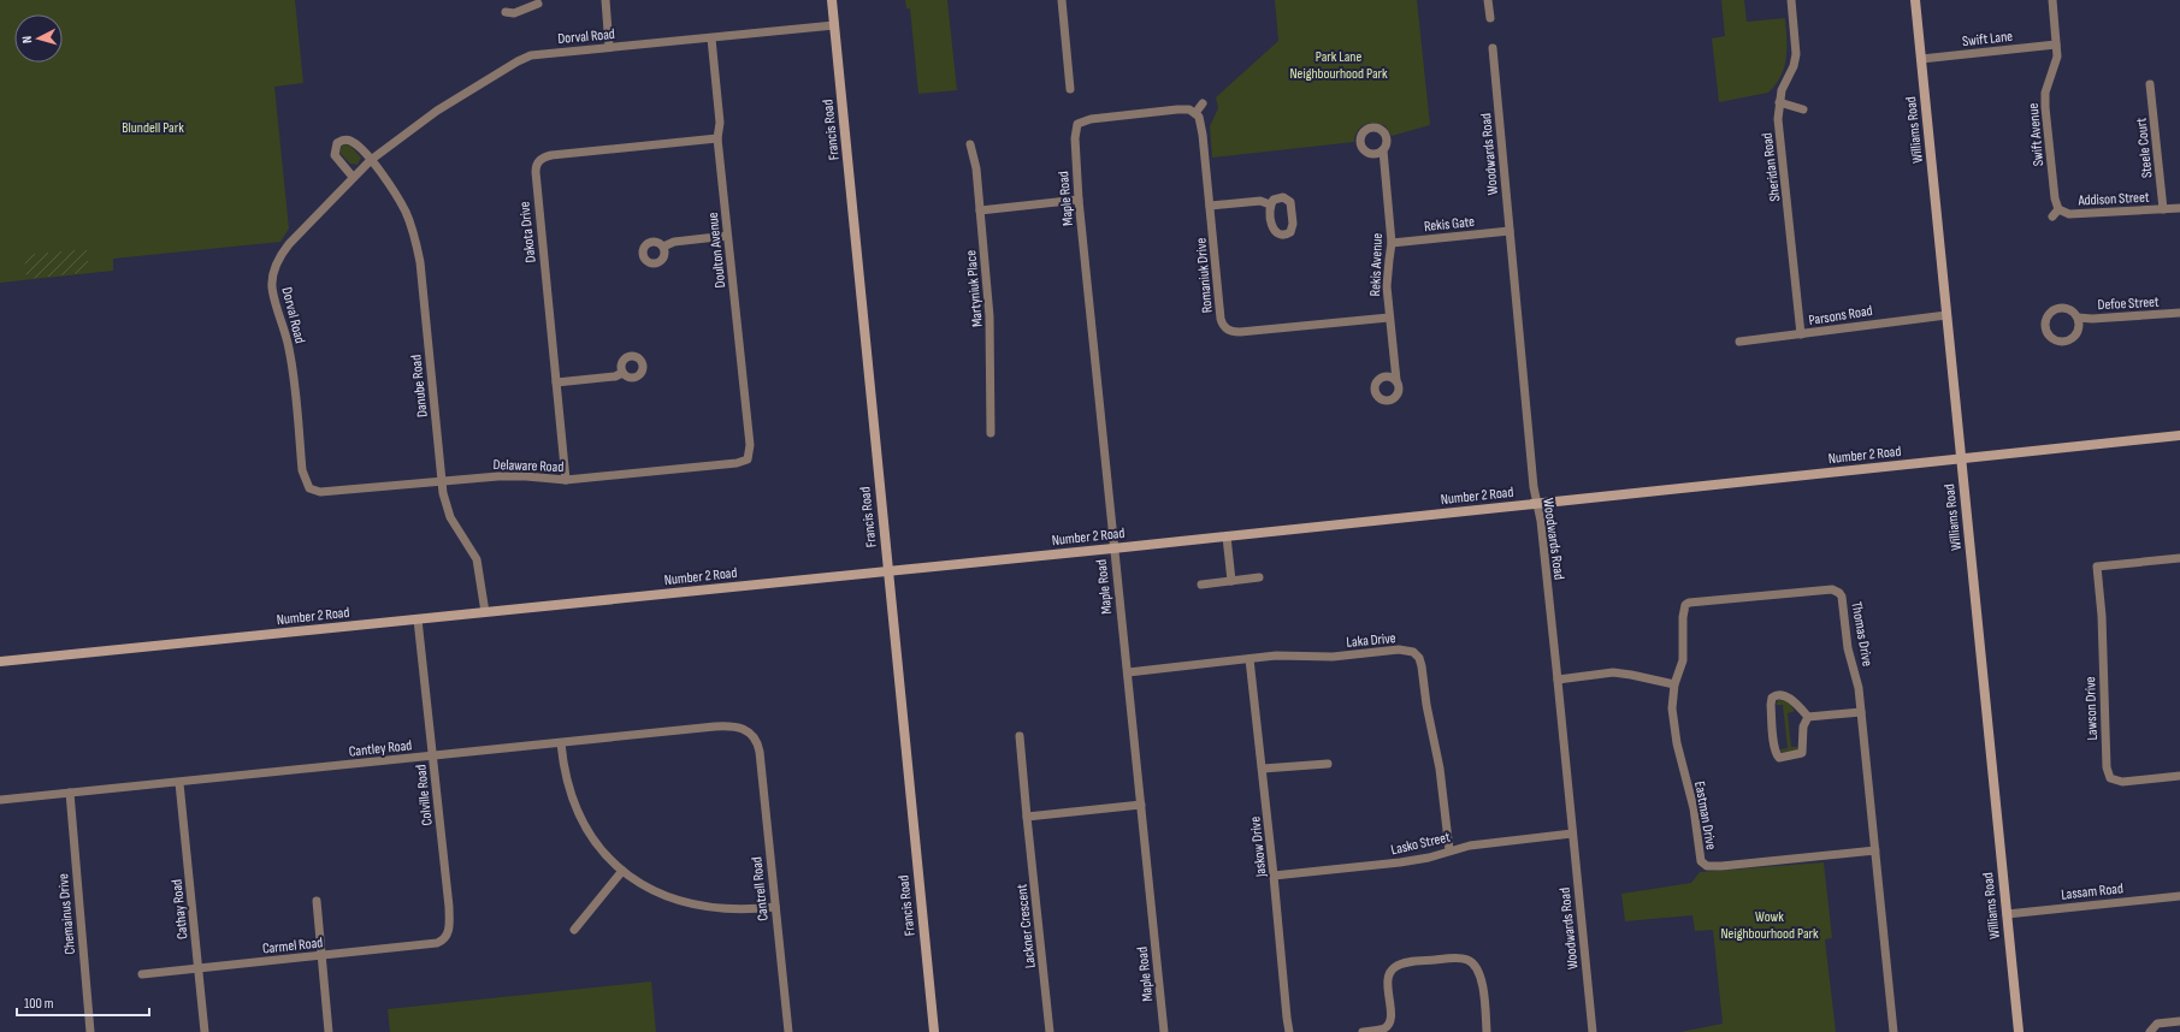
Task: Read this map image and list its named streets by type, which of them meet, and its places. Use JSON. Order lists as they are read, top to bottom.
{
  "streets": {
    "main road": ["Francis Road", "Williams Road", "Number 2 Road"],
    "street": [
      "Dorval Road",
      "Swift Lane",
      "Swift Avenue",
      "Steele Court",
      "Woodwards Road",
      "Sheridan Road",
      "Maple Road",
      "Addison Street",
      "Rekis Gate",
      "Dakota Drive",
      "Doulton Avenue",
      "Rekis Avenue",
      "Romaniuk Drive",
      "Martyniuk Place",
      "Defoe Street",
      "Parsons Road",
      "Danube Road",
      "Delaware Road",
      "Thomas Drive",
      "Laka Drive",
      "Lawson Drive",
      "Cantley Road",
      "Colville Road",
      "Eastman Drive",
      "Lasko Street",
      "Jaskow Drive",
      "Cantrell Road",
      "Lassam Road",
      "Cathay Road",
      "Chemainus Drive",
      "Lackner Crescent",
      "Carmel Road"
    ]
  },
  "crossings": [
    ["Dorval Road", "Francis Road"],
    ["Dorval Road", "Doulton Avenue"],
    ["Dorval Road", "Danube Road"],
    ["Dorval Road", "Delaware Road"],
    ["Swift Lane", "Williams Road"],
    ["Swift Lane", "Swift Avenue"],
    ["Francis Road", "Number 2 Road"],
    ["Williams Road", "Parsons Road"],
    ["Williams Road", "Number 2 Road"],
    ["Williams Road", "Lassam Road"],
    ["Swift Avenue", "Addison Street"],
    ["Steele Court", "Addison Street"],
    ["Woodwards Road", "Rekis Gate"],
    ["Woodwards Road", "Number 2 Road"],
    ["Woodwards Road", "Lasko Street"],
    ["Sheridan Road", "Parsons Road"],
    ["Maple Road", "Romaniuk Drive"],
    ["Maple Road", "Number 2 Road"],
    ["Maple Road", "Laka Drive"],
    ["Rekis Gate", "Rekis Avenue"],
    ["Dakota Drive", "Doulton Avenue"],
    ["Dakota Drive", "Delaware Road"],
    ["Doulton Avenue", "Delaware Road"],
    ["Rekis Avenue", "Romaniuk Drive"],
    ["Danube Road", "Number 2 Road"],
    ["Danube Road", "Delaware Road"],
    ["Number 2 Road", "Colville Road"],
    ["Thomas Drive", "Eastman Drive"],
    ["Laka Drive", "Lasko Street"],
    ["Laka Drive", "Jaskow Drive"],
    ["Cantley Road", "Colville Road"],
    ["Cantley Road", "Cantrell Road"],
    ["Cantley Road", "Cathay Road"],
    ["Cantley Road", "Chemainus Drive"],
    ["Colville Road", "Carmel Road"],
    ["Lasko Street", "Jaskow Drive"],
    ["Cathay Road", "Carmel Road"]
  ],
  "parks": ["Park Lane Neighbourhood Park", "Blundell Park", "Wowk Neighbourhood Park"],
  "scale_bar": "100 m",
  "north": "left"
}
